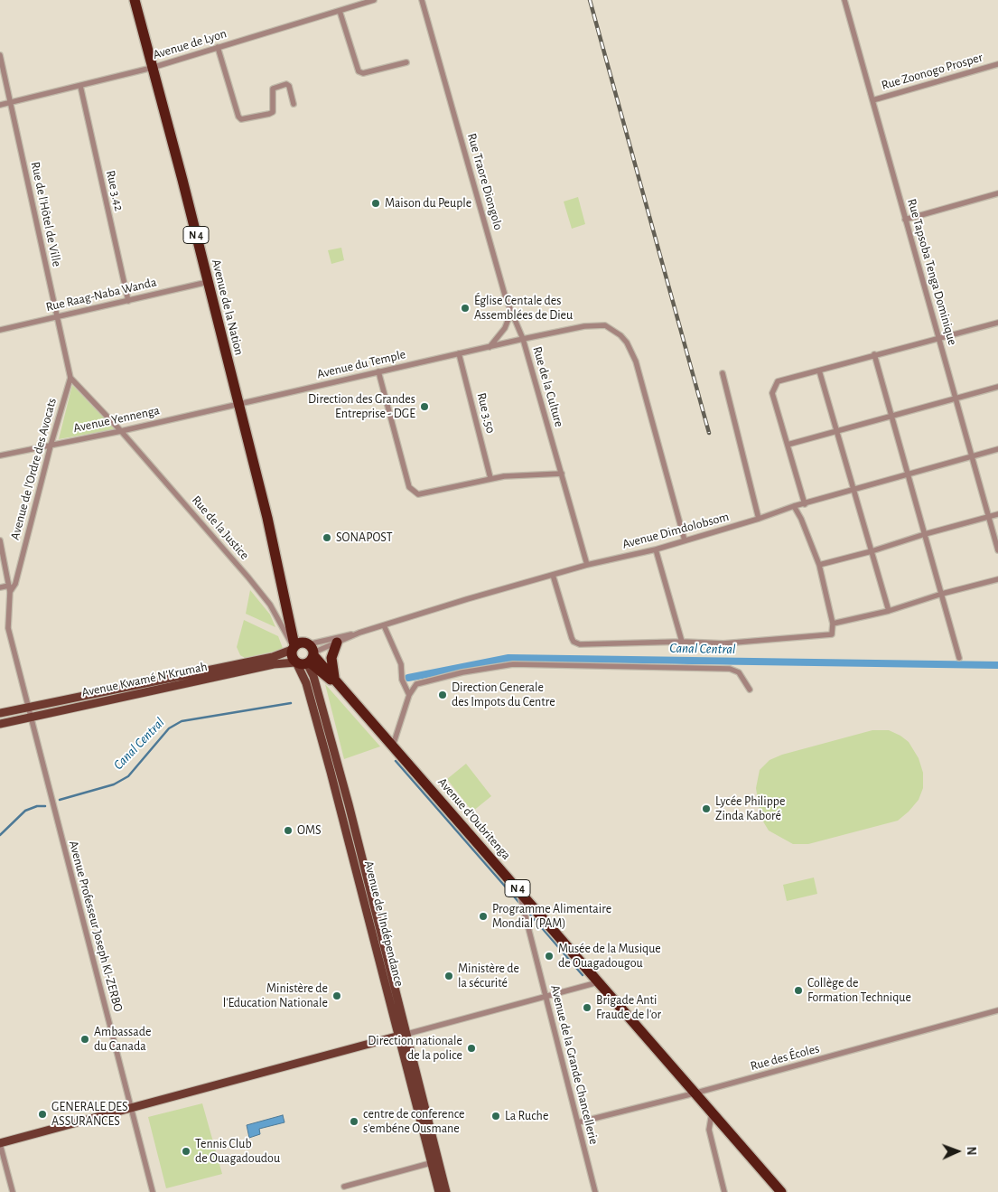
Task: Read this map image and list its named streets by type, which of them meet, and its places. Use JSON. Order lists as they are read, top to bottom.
{
  "streets": {
    "highway": ["N 4", "Avenue de la Nation", "Avenue d'Oubritenga"],
    "main road": ["Avenue Kwamé N'Krumah", "Avenue de l'Indépendance"],
    "street": [
      "Avenue de Lyon",
      "Rue Zoonogo Prosper",
      "Rue Traore Diongolo",
      "Rue 3.42",
      "Rue de l'Hôtel de Ville",
      "Rue Tapsoba Tenga Dominique",
      "Rue Raag-Naba Wanda",
      "Avenue du Temple",
      "Rue de la Culture",
      "Rue 3.50",
      "Avenue Yennenga",
      "Avenue de l'Ordre des Avocats",
      "Rue de la Justice",
      "Avenue Dimdolobsom",
      "Avenue Professeur Joseph KI-ZERBO",
      "Rue des Écoles",
      "Avenue de la Grande Chancellerie"
    ]
  },
  "crossings": [
    ["Avenue de Lyon", "Rue 3.42"],
    ["Avenue de Lyon", "Rue de l'Hôtel de Ville"],
    ["Avenue de Lyon", "Avenue de la Nation"],
    ["Rue Zoonogo Prosper", "Rue Tapsoba Tenga Dominique"],
    ["Rue Traore Diongolo", "Avenue du Temple"],
    ["Rue Traore Diongolo", "Rue de la Culture"],
    ["Rue 3.42", "Rue Raag-Naba Wanda"],
    ["Rue de l'Hôtel de Ville", "Rue Raag-Naba Wanda"],
    ["Rue de l'Hôtel de Ville", "Avenue de l'Ordre des Avocats"],
    ["Rue de l'Hôtel de Ville", "Rue de la Justice"],
    ["N 4", "Avenue d'Oubritenga"],
    ["N 4", "Rue des Écoles"],
    ["Rue Tapsoba Tenga Dominique", "Avenue Dimdolobsom"],
    ["Rue Raag-Naba Wanda", "Avenue de la Nation"],
    ["Avenue de la Nation", "Avenue du Temple"],
    ["Avenue de la Nation", "Avenue Yennenga"],
    ["Avenue de la Nation", "Rue de la Justice"],
    ["Avenue de la Nation", "Avenue Dimdolobsom"],
    ["Avenue de la Nation", "Avenue Kwamé N'Krumah"],
    ["Avenue de la Nation", "Avenue d'Oubritenga"],
    ["Avenue de la Nation", "Avenue de l'Indépendance"],
    ["Avenue du Temple", "Rue de la Culture"],
    ["Avenue du Temple", "Rue 3.50"],
    ["Avenue du Temple", "Avenue Yennenga"],
    ["Rue de la Culture", "Avenue Dimdolobsom"],
    ["Avenue Yennenga", "Avenue de l'Ordre des Avocats"],
    ["Avenue Yennenga", "Rue de la Justice"],
    ["Avenue de l'Ordre des Avocats", "Rue de la Justice"],
    ["Avenue de l'Ordre des Avocats", "Avenue Professeur Joseph KI-ZERBO"],
    ["Rue de la Justice", "Avenue Dimdolobsom"],
    ["Rue de la Justice", "Avenue Kwamé N'Krumah"],
    ["Rue de la Justice", "Avenue d'Oubritenga"],
    ["Rue de la Justice", "Avenue de l'Indépendance"],
    ["Avenue Dimdolobsom", "Avenue Kwamé N'Krumah"],
    ["Avenue Dimdolobsom", "Avenue d'Oubritenga"],
    ["Avenue Dimdolobsom", "Avenue de l'Indépendance"],
    ["Avenue Kwamé N'Krumah", "Avenue d'Oubritenga"],
    ["Avenue Kwamé N'Krumah", "Avenue de l'Indépendance"],
    ["Avenue Kwamé N'Krumah", "Avenue Professeur Joseph KI-ZERBO"],
    ["Avenue d'Oubritenga", "Avenue de l'Indépendance"],
    ["Avenue d'Oubritenga", "Rue des Écoles"],
    ["Avenue d'Oubritenga", "Avenue de la Grande Chancellerie"],
    ["Rue des Écoles", "Avenue de la Grande Chancellerie"]
  ],
  "water": ["Canal Central"],
  "places": [
    "Maison du Peuple",
    "Église Centale des Assemblées de Dieu",
    "Direction des Grandes Entreprise - DGE",
    "SONAPOST",
    "Direction Generale des Impots du Centre",
    "Lycée Philippe Zinda Kaboré",
    "OMS",
    "Programme Alimentaire Mondial (PAM)",
    "Musée de la Musique de Ouagadougou",
    "Ministère de la sécurité",
    "Collège de Formation Technique",
    "Ministère de l'Education Nationale",
    "Brigade Anti Fraude de l'or",
    "Ambassade du Canada",
    "Direction nationale de la police",
    "GENERALE DES ASSURANCES",
    "La Ruche",
    "centre de conference s'embéne Ousmane",
    "Tennis Club de Ouagadoudou"
  ],
  "north": "right"
}
